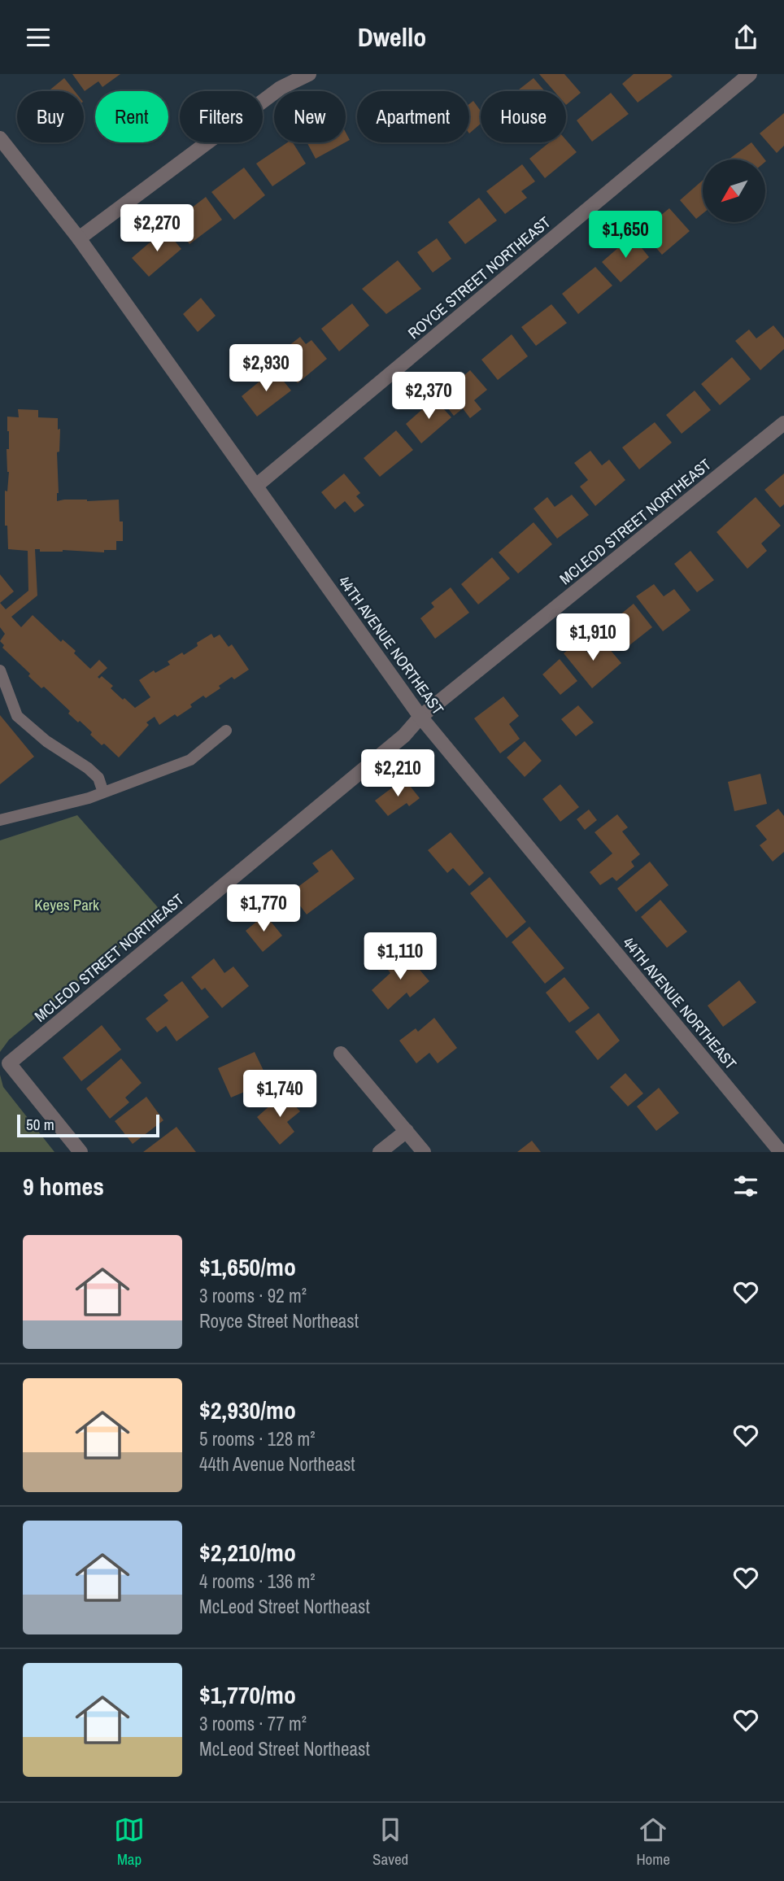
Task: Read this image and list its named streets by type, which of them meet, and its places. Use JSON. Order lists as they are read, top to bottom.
{
  "streets": {
    "street": ["ROYCE STREET NORTHEAST", "MCLEOD STREET NORTHEAST", "44TH AVENUE NORTHEAST"]
  },
  "crossings": [
    ["ROYCE STREET NORTHEAST", "44TH AVENUE NORTHEAST"],
    ["MCLEOD STREET NORTHEAST", "44TH AVENUE NORTHEAST"]
  ],
  "parks": ["Keyes Park"],
  "scale_bar": "50 m",
  "north": "bottom left",
  "page": {
    "header": "Dwello",
    "chip": [
      "Buy",
      "Rent",
      "Filters",
      "New",
      "Apartment",
      "House"
    ],
    "price": [
      "$2,270",
      "$1,650",
      "$2,930",
      "$2,370",
      "$1,910",
      "$2,210",
      "$1,770",
      "$1,110",
      "$1,740"
    ],
    "scale": "50 m",
    "heading": "9 homes",
    "list": [
      {
        "name": "$1,650/mo",
        "note": "3 rooms · 92 m² · Royce Street Northeast"
      },
      {
        "name": "$2,930/mo",
        "note": "5 rooms · 128 m² · 44th Avenue Northeast"
      },
      {
        "name": "$2,210/mo",
        "note": "4 rooms · 136 m² · McLeod Street Northeast"
      },
      {
        "name": "$1,770/mo",
        "note": "3 rooms · 77 m² · McLeod Street Northeast"
      }
    ],
    "tabs": ["Map", "Saved", "Home"]
  }
}
